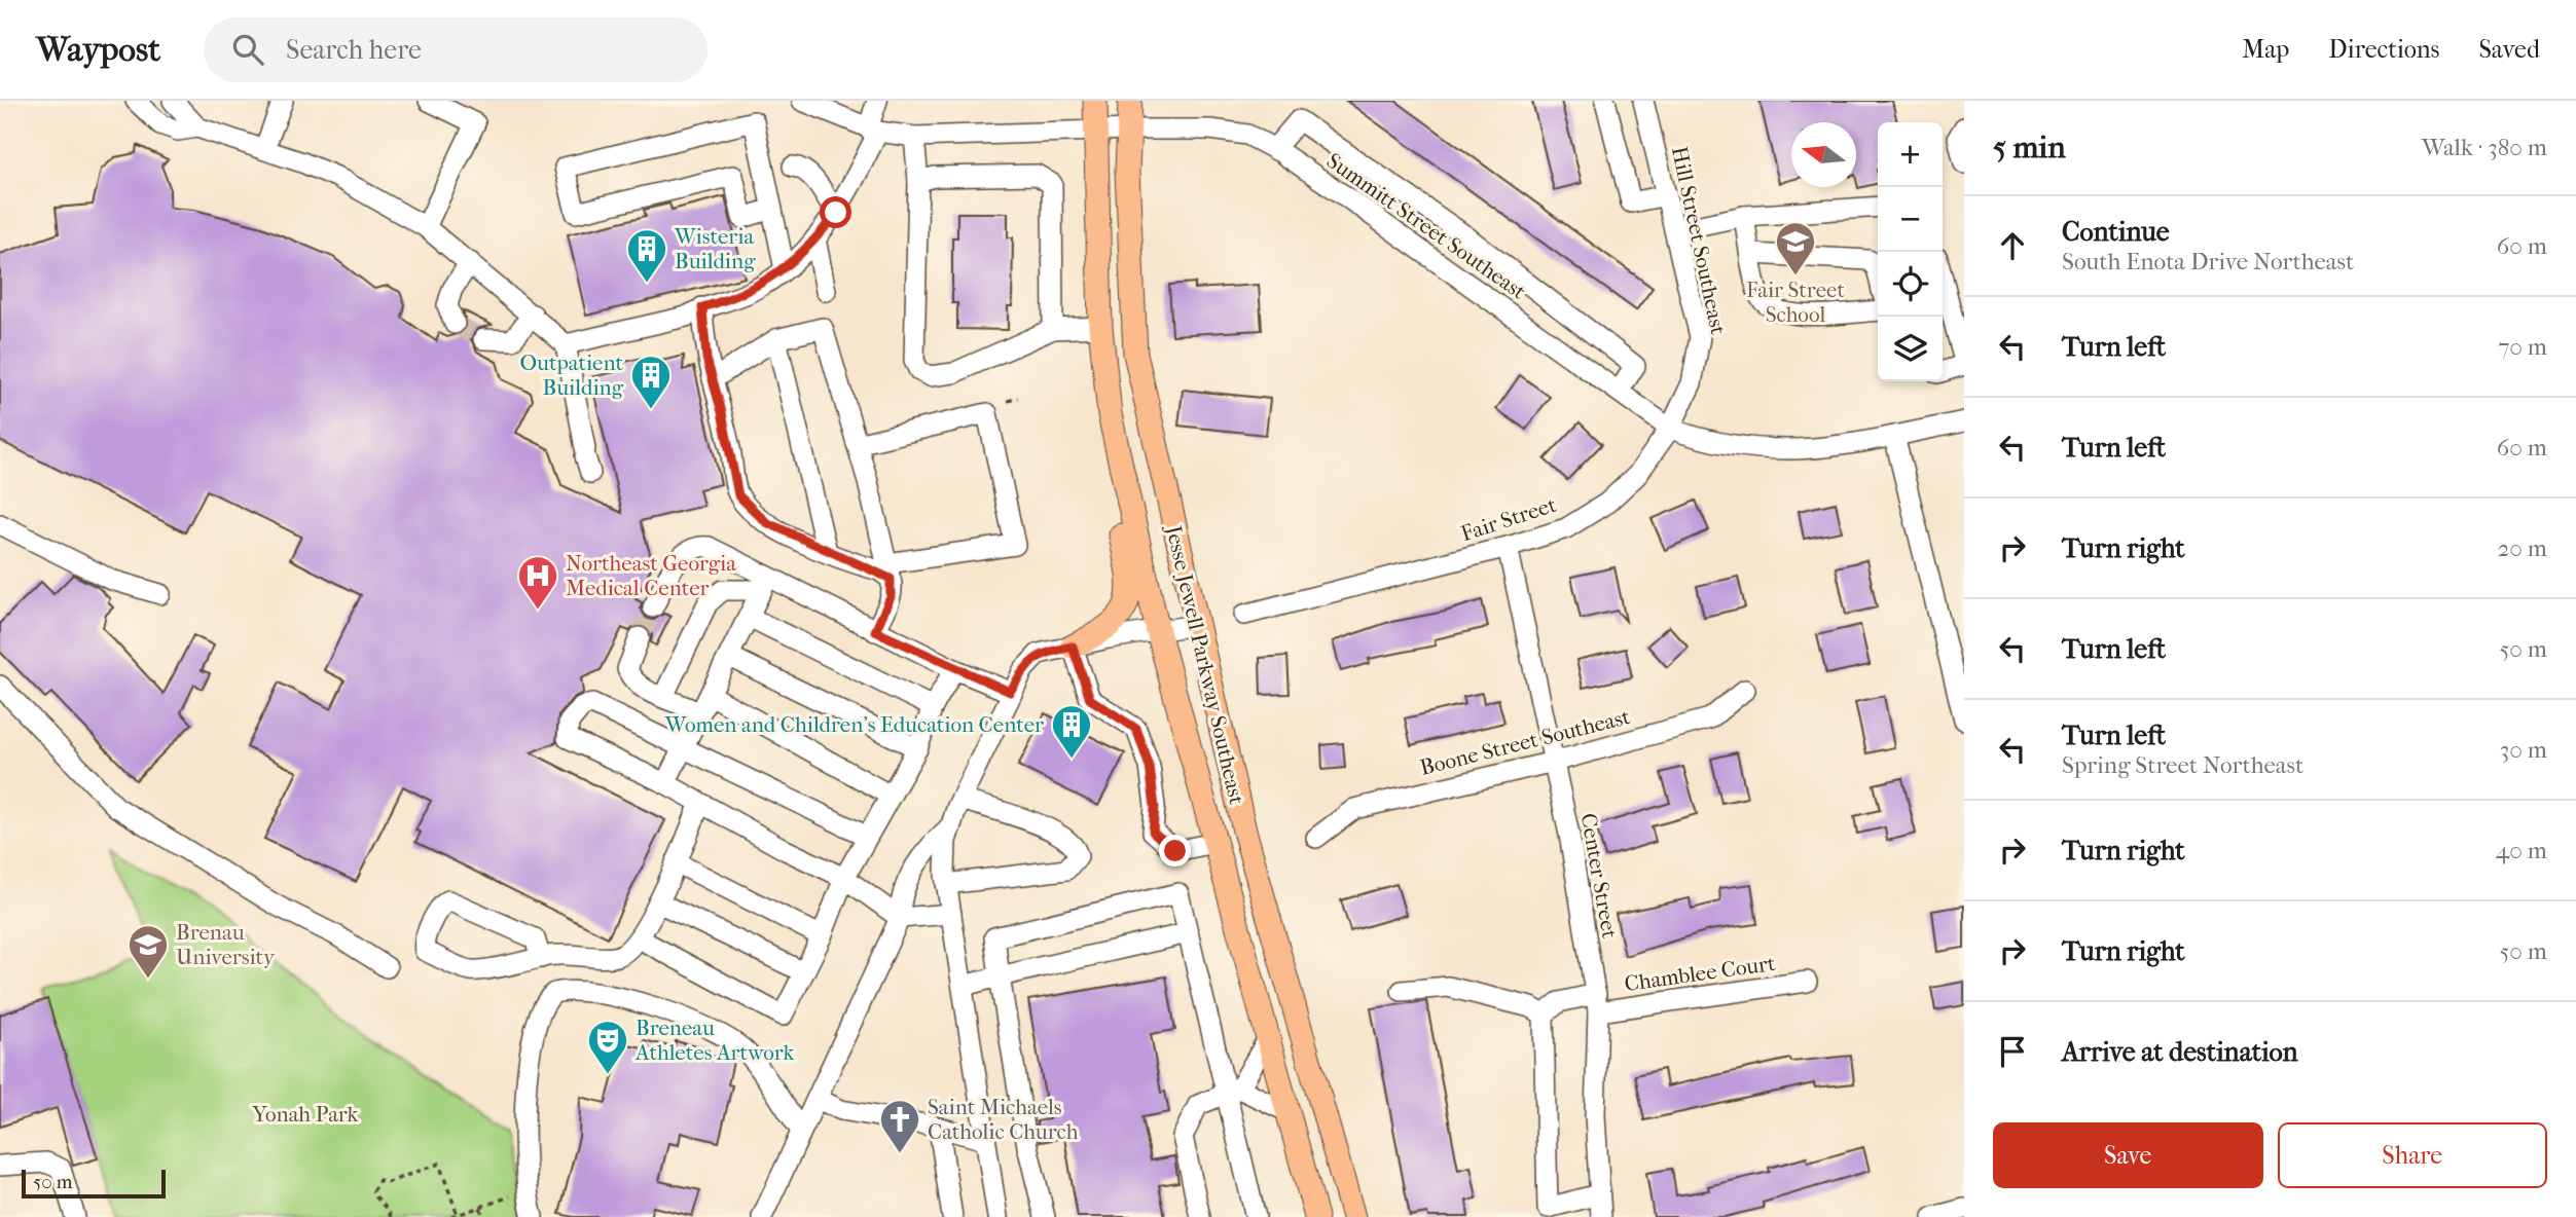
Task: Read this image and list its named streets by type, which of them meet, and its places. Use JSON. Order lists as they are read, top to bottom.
{
  "streets": {
    "main road": ["Jesse Jewell Parkway Southeast"],
    "street": [
      "Summitt Street Southeast",
      "Hill Street Southeast",
      "Fair Street",
      "Boone Street Southeast",
      "Center Street",
      "Chamblee Court"
    ]
  },
  "crossings": [
    ["Summitt Street Southeast", "Hill Street Southeast"],
    ["Summitt Street Southeast", "Fair Street"],
    ["Summitt Street Southeast", "Jesse Jewell Parkway Southeast"],
    ["Hill Street Southeast", "Fair Street"],
    ["Fair Street", "Center Street"],
    ["Boone Street Southeast", "Center Street"],
    ["Center Street", "Chamblee Court"]
  ],
  "parks": ["Yonah Park"],
  "places": {
    "school or university": ["Fair Street School", "Brenau University"],
    "building": ["Wisteria Building", "Outpatient Building", "Women and Children's Education Center"],
    "hospital": ["Northeast Georgia Medical Center"],
    "theatre": ["Breneau Athletes Artwork"],
    "church": ["Saint Michaels Catholic Church"]
  },
  "scale_bar": "50 m",
  "north": "left",
  "page": {
    "header": "Waypost",
    "search": "Search here",
    "nav": ["Map", "Directions", "Saved"],
    "heading": ["5 min", "Walk · 380 m"],
    "map_buttons": ["+", "−"],
    "list": [
      ["Continue", "South Enota Drive Northeast", "60 m"],
      ["Turn left", "70 m"],
      ["Turn left", "60 m"],
      ["Turn right", "20 m"],
      ["Turn left", "50 m"],
      ["Turn left", "Spring Street Northeast", "30 m"],
      ["Turn right", "40 m"],
      ["Turn right", "50 m"],
      "Arrive at destination"
    ],
    "buttons": ["Save", "Share"],
    "scale": "50 m"
  }
}
